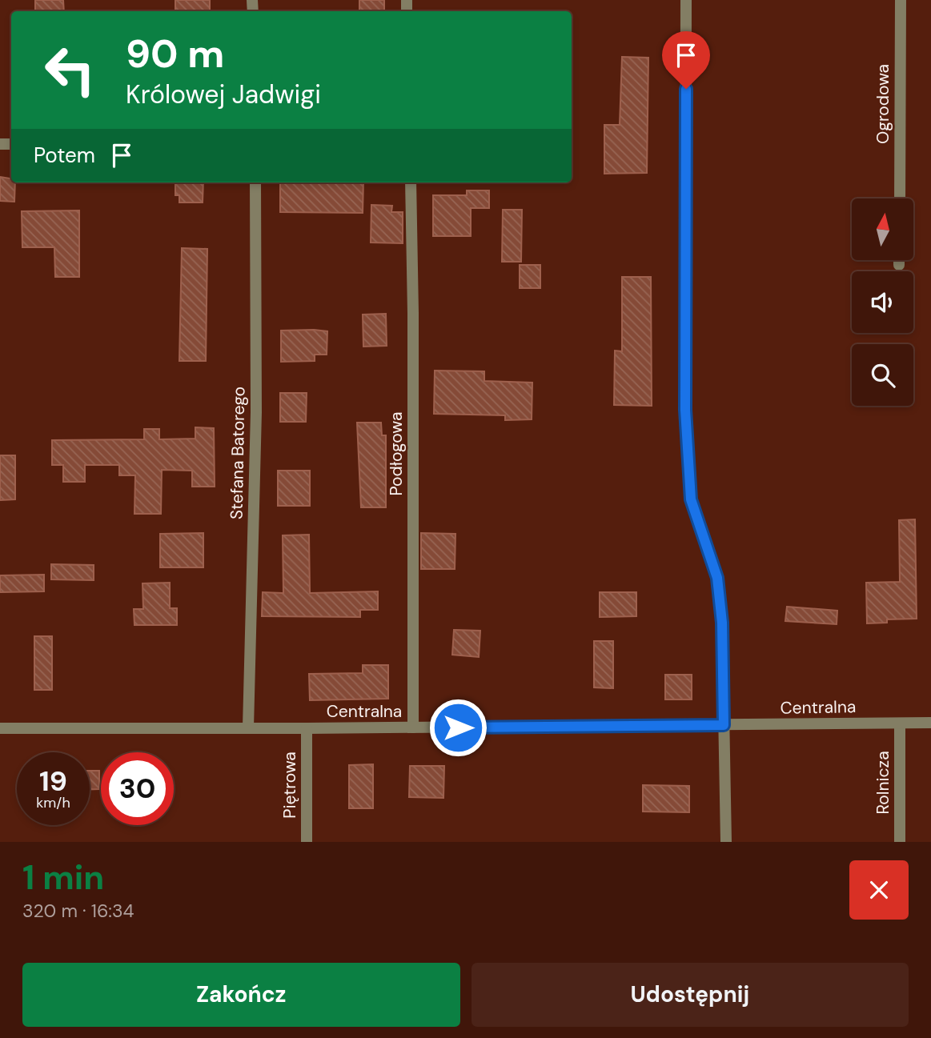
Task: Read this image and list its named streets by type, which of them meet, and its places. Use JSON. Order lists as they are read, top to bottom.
{
  "streets": {
    "street": [
      "Ogrodowa",
      "Stefana Batorego",
      "Podłogowa",
      "Centralna",
      "Rolnicza",
      "Piętrowa"
    ]
  },
  "crossings": [
    ["Stefana Batorego", "Centralna"],
    ["Podłogowa", "Centralna"],
    ["Centralna", "Rolnicza"],
    ["Centralna", "Piętrowa"]
  ],
  "north": "top",
  "page": {
    "turn": ["90 m", "Królowej Jadwigi"],
    "then": "Potem",
    "speed": "19 km/h",
    "limit": "30",
    "heading": ["1 min", "320 m · 16:34"],
    "buttons": ["Zakończ", "Udostępnij"]
  }
}
